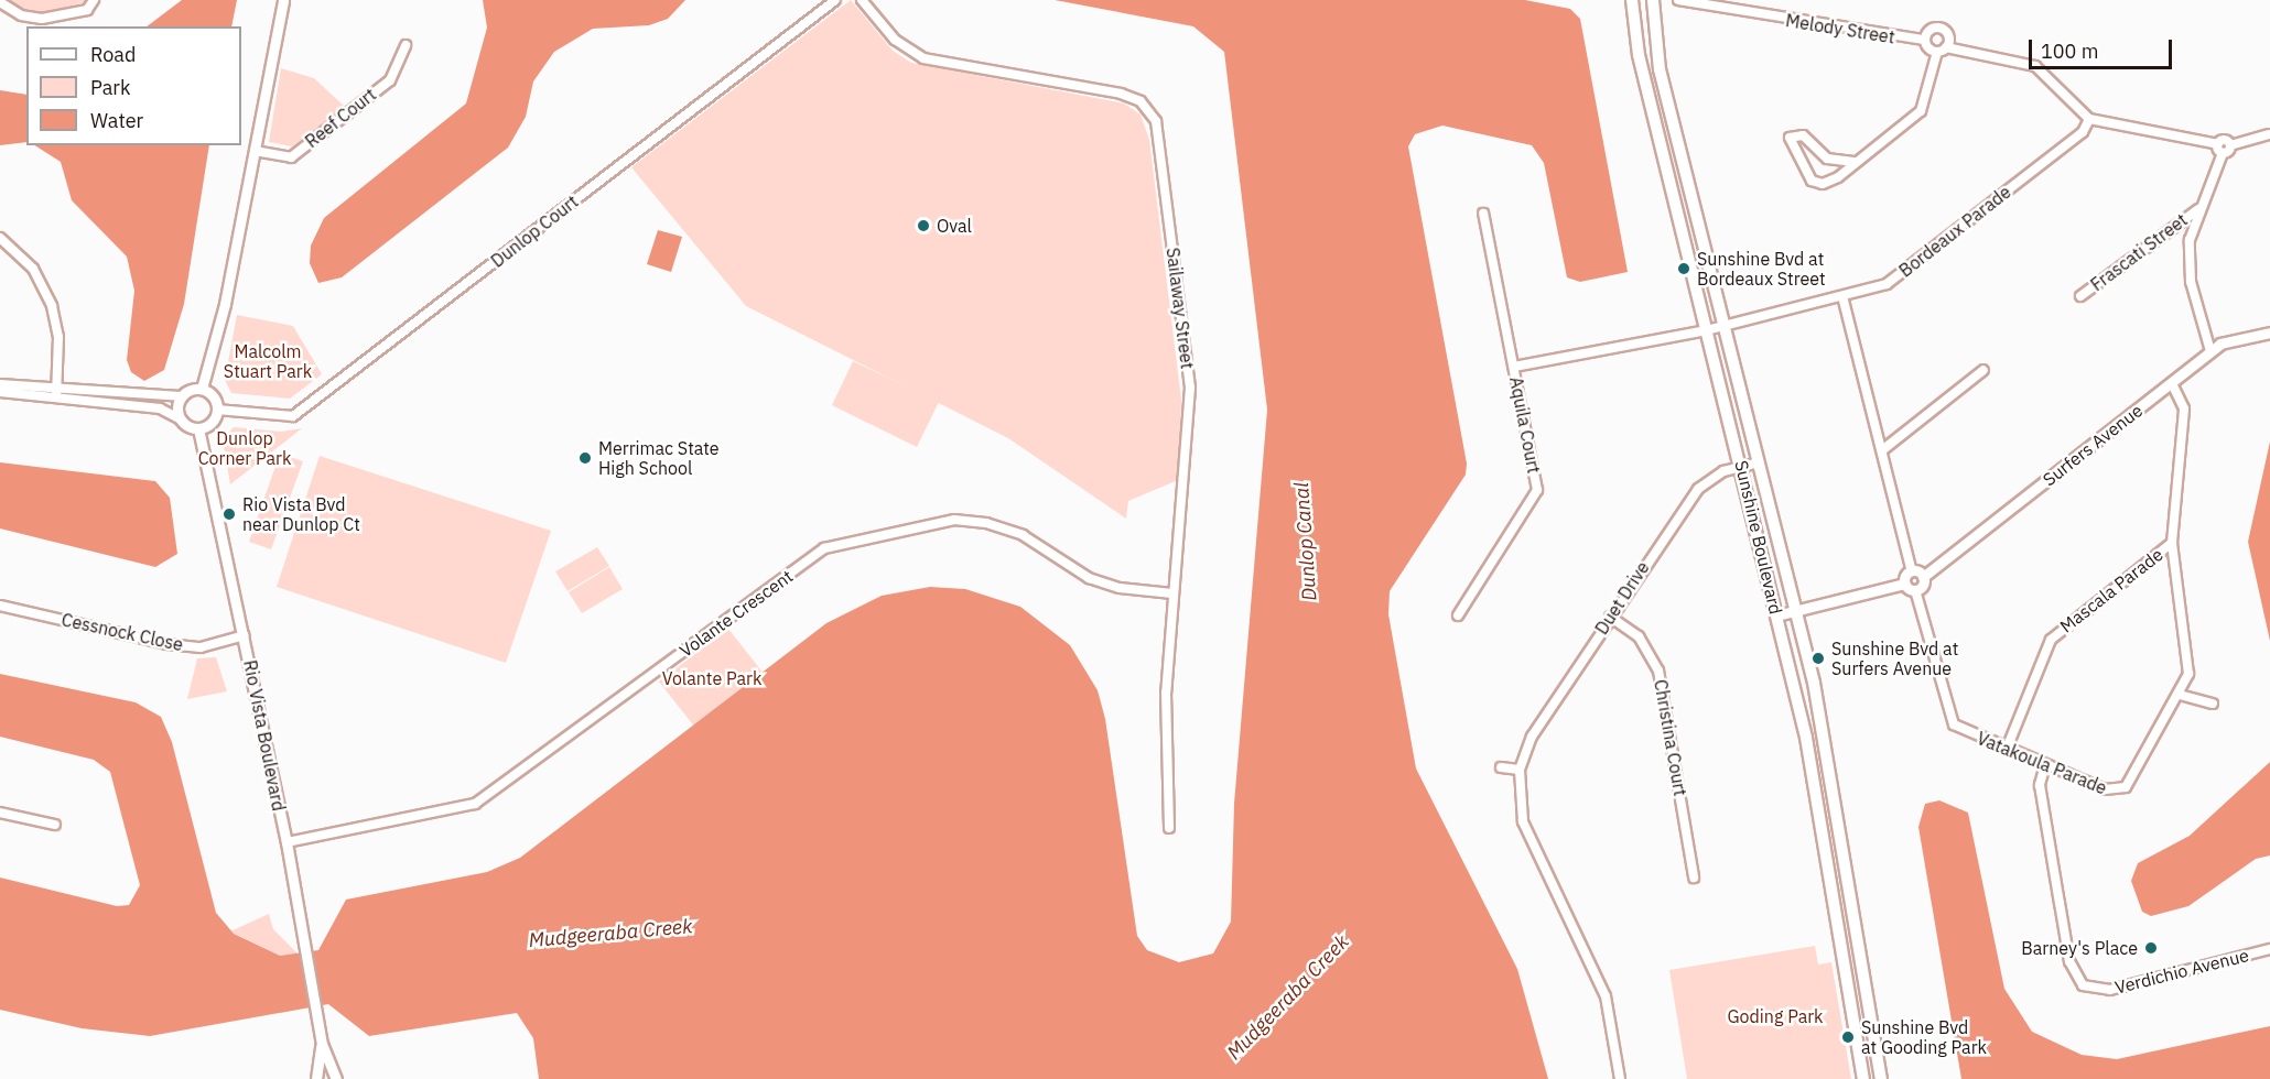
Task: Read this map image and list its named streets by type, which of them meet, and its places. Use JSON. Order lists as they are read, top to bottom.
{
  "streets": {
    "main road": ["Sunshine Boulevard"],
    "street": [
      "Melody Street",
      "Reef Court",
      "Dunlop Court",
      "Bordeaux Parade",
      "Frascati Street",
      "Sailaway Street",
      "Aquila Court",
      "Surfers Avenue",
      "Mascala Parade",
      "Duet Drive",
      "Volante Crescent",
      "Cessnock Close",
      "Rio Vista Boulevard",
      "Christina Court",
      "Vatakoula Parade",
      "Verdichio Avenue"
    ]
  },
  "crossings": [
    ["Dunlop Court", "Rio Vista Boulevard"],
    ["Bordeaux Parade", "Aquila Court"],
    ["Bordeaux Parade", "Sunshine Boulevard"],
    ["Sailaway Street", "Volante Crescent"],
    ["Surfers Avenue", "Vatakoula Parade"],
    ["Sunshine Boulevard", "Duet Drive"],
    ["Mascala Parade", "Vatakoula Parade"],
    ["Duet Drive", "Christina Court"],
    ["Volante Crescent", "Rio Vista Boulevard"],
    ["Cessnock Close", "Rio Vista Boulevard"],
    ["Vatakoula Parade", "Verdichio Avenue"]
  ],
  "water": ["Dunlop Canal", "Mudgeeraba Creek"],
  "parks": [
    "Malcolm Stuart Park",
    "Dunlop Corner Park",
    "Volante Park",
    "Goding Park"
  ],
  "places": [
    "Oval",
    "Sunshine Bvd at Bordeaux Street",
    "Merrimac State High School",
    "Rio Vista Bvd near Dunlop Ct",
    "Sunshine Bvd at Surfers Avenue",
    "Barney's Place",
    "Sunshine Bvd at Gooding Park"
  ],
  "legend": ["Road", "Park", "Water"],
  "scale_bar": "100 m"
}
